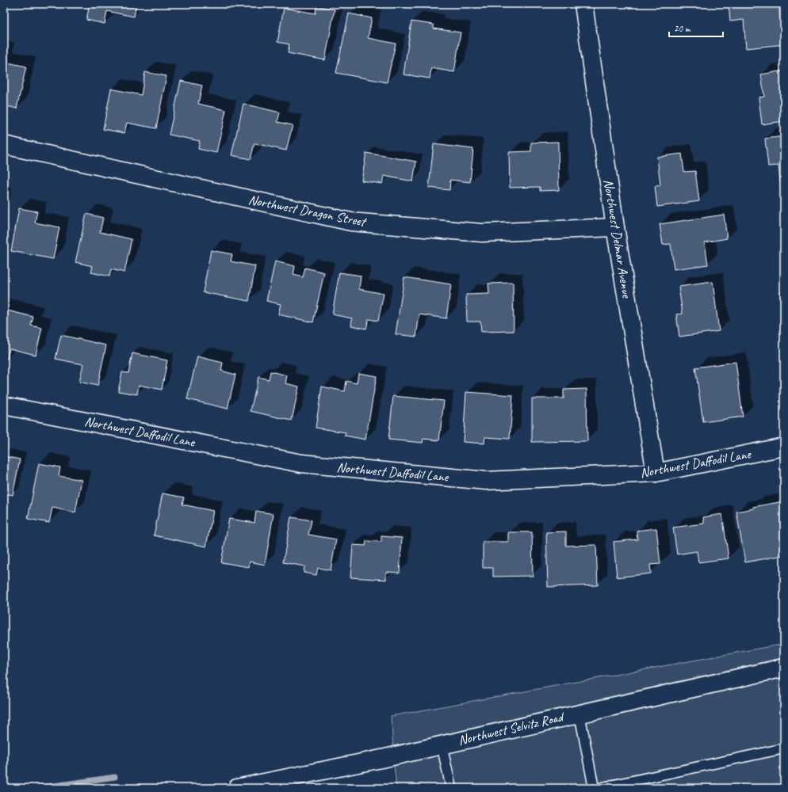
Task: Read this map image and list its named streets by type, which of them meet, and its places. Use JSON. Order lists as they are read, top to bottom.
{
  "streets": {
    "street": [
      "Northwest Dragon Street",
      "Northwest Delmar Avenue",
      "Northwest Daffodil Lane",
      "Northwest Selvitz Road"
    ]
  },
  "crossings": [
    ["Northwest Dragon Street", "Northwest Delmar Avenue"],
    ["Northwest Delmar Avenue", "Northwest Daffodil Lane"]
  ],
  "scale_bar": "20 m"
}
